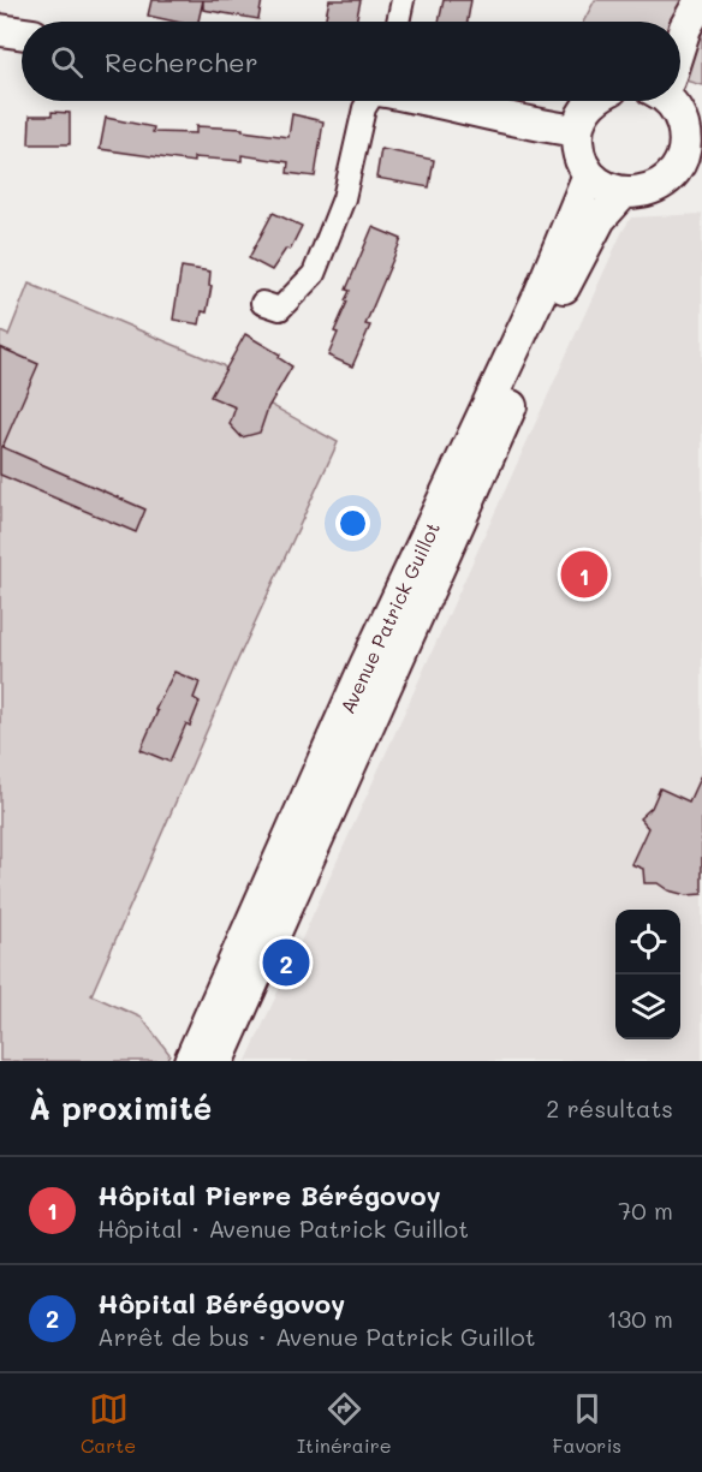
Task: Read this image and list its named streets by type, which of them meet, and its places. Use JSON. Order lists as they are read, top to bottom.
{
  "streets": {
    "street": ["Avenue Patrick Guillot"]
  },
  "page": {
    "search": "Rechercher",
    "pins": ["1", "2"],
    "heading": ["À proximité", "2 résultats"],
    "list": [
      {
        "mark": "1",
        "name": "Hôpital Pierre Bérégovoy",
        "note": "Hôpital · Avenue Patrick Guillot",
        "value": "70 m"
      },
      {
        "mark": "2",
        "name": "Hôpital Bérégovoy",
        "note": "Arrêt de bus · Avenue Patrick Guillot",
        "value": "130 m"
      }
    ],
    "nav": ["Carte", "Itinéraire", "Favoris"]
  }
}
